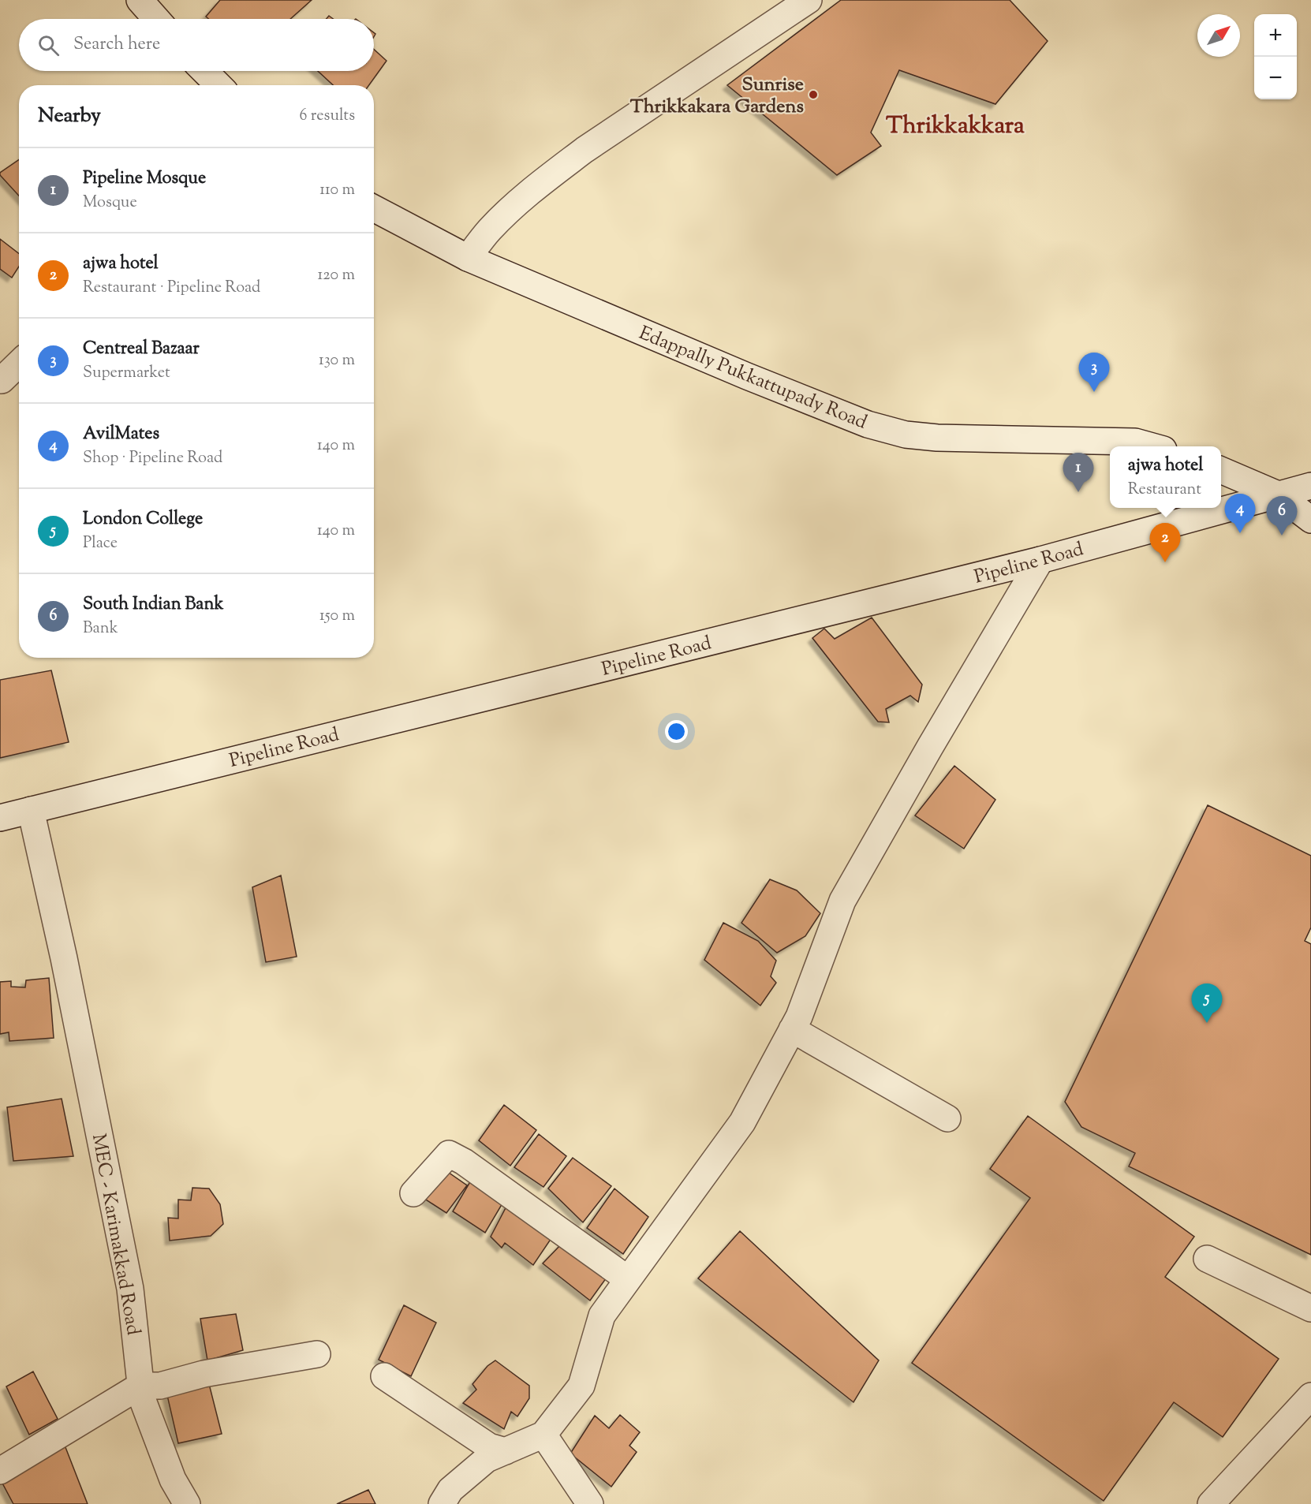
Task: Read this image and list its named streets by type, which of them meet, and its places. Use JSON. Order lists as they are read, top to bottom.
{
  "streets": {
    "street": ["Edappally Pukkattupady Road", "Pipeline Road", "MEC - Karimakkad Road"]
  },
  "crossings": [
    ["Pipeline Road", "MEC - Karimakkad Road"]
  ],
  "districts": ["Thrikkakkara"],
  "places": ["Sunrise Thrikkakara Gardens"],
  "north": "top right",
  "page": {
    "map_buttons": ["+", "−"],
    "search": "Search here",
    "heading": ["Nearby", "6 results"],
    "list": [
      {
        "mark": "1",
        "name": "Pipeline Mosque",
        "note": "Mosque",
        "value": "110 m"
      },
      {
        "mark": "2",
        "name": "ajwa hotel",
        "note": "Restaurant · Pipeline Road",
        "value": "120 m"
      },
      {
        "mark": "3",
        "name": "Centreal Bazaar",
        "note": "Supermarket",
        "value": "130 m"
      },
      {
        "mark": "4",
        "name": "AvilMates",
        "note": "Shop · Pipeline Road",
        "value": "140 m"
      },
      {
        "mark": "5",
        "name": "London College",
        "note": "Place",
        "value": "140 m"
      },
      {
        "mark": "6",
        "name": "South Indian Bank",
        "note": "Bank",
        "value": "150 m"
      }
    ],
    "pins": [
      "3",
      "1",
      "4",
      "6",
      "2",
      "5"
    ],
    "popup": ["ajwa hotel", "Restaurant"]
  }
}
